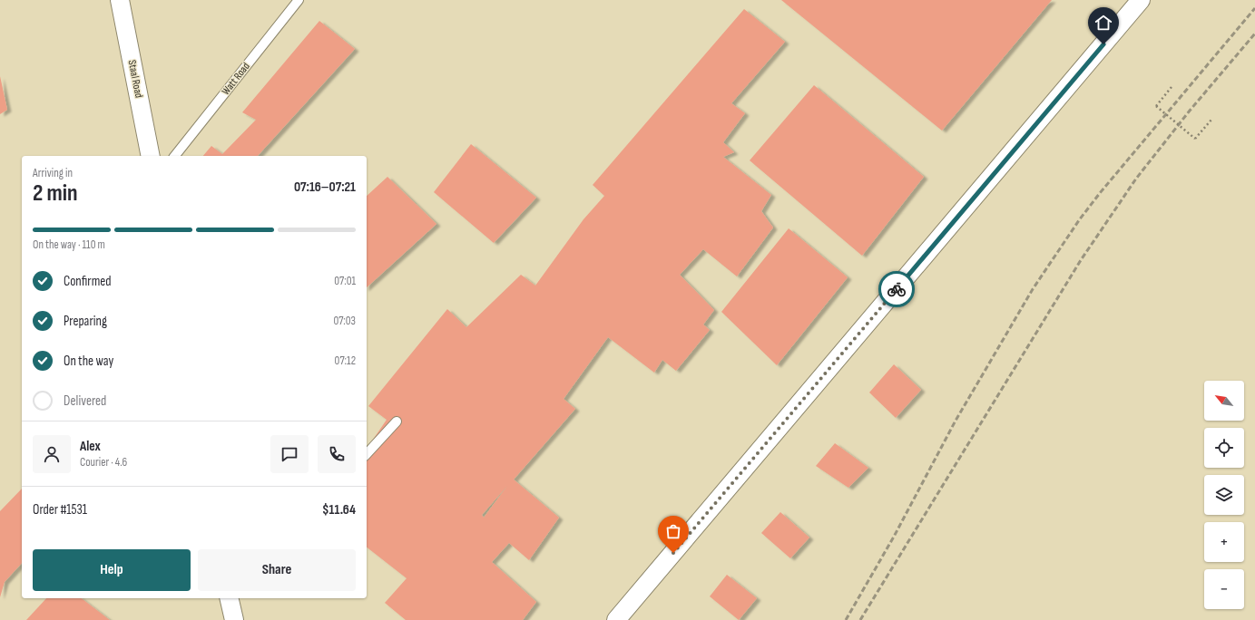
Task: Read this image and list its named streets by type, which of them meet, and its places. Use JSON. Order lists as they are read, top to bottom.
{
  "streets": {
    "street": ["Staal Road"],
    "lane": ["Watt Road"]
  },
  "north": "top left",
  "page": {
    "heading": ["2 min", "Arriving in", "07:16–07:21"],
    "panel": [
      "Alex",
      "Courier · 4.6",
      "Order #1531",
      "$11.64"
    ],
    "bar": "On the way · 110 m",
    "list": [
      ["Confirmed", "07:01"],
      ["Preparing", "07:03"],
      ["On the way", "07:12"],
      "Delivered"
    ],
    "map_buttons": ["+", "−"],
    "buttons": ["Help", "Share"]
  }
}
